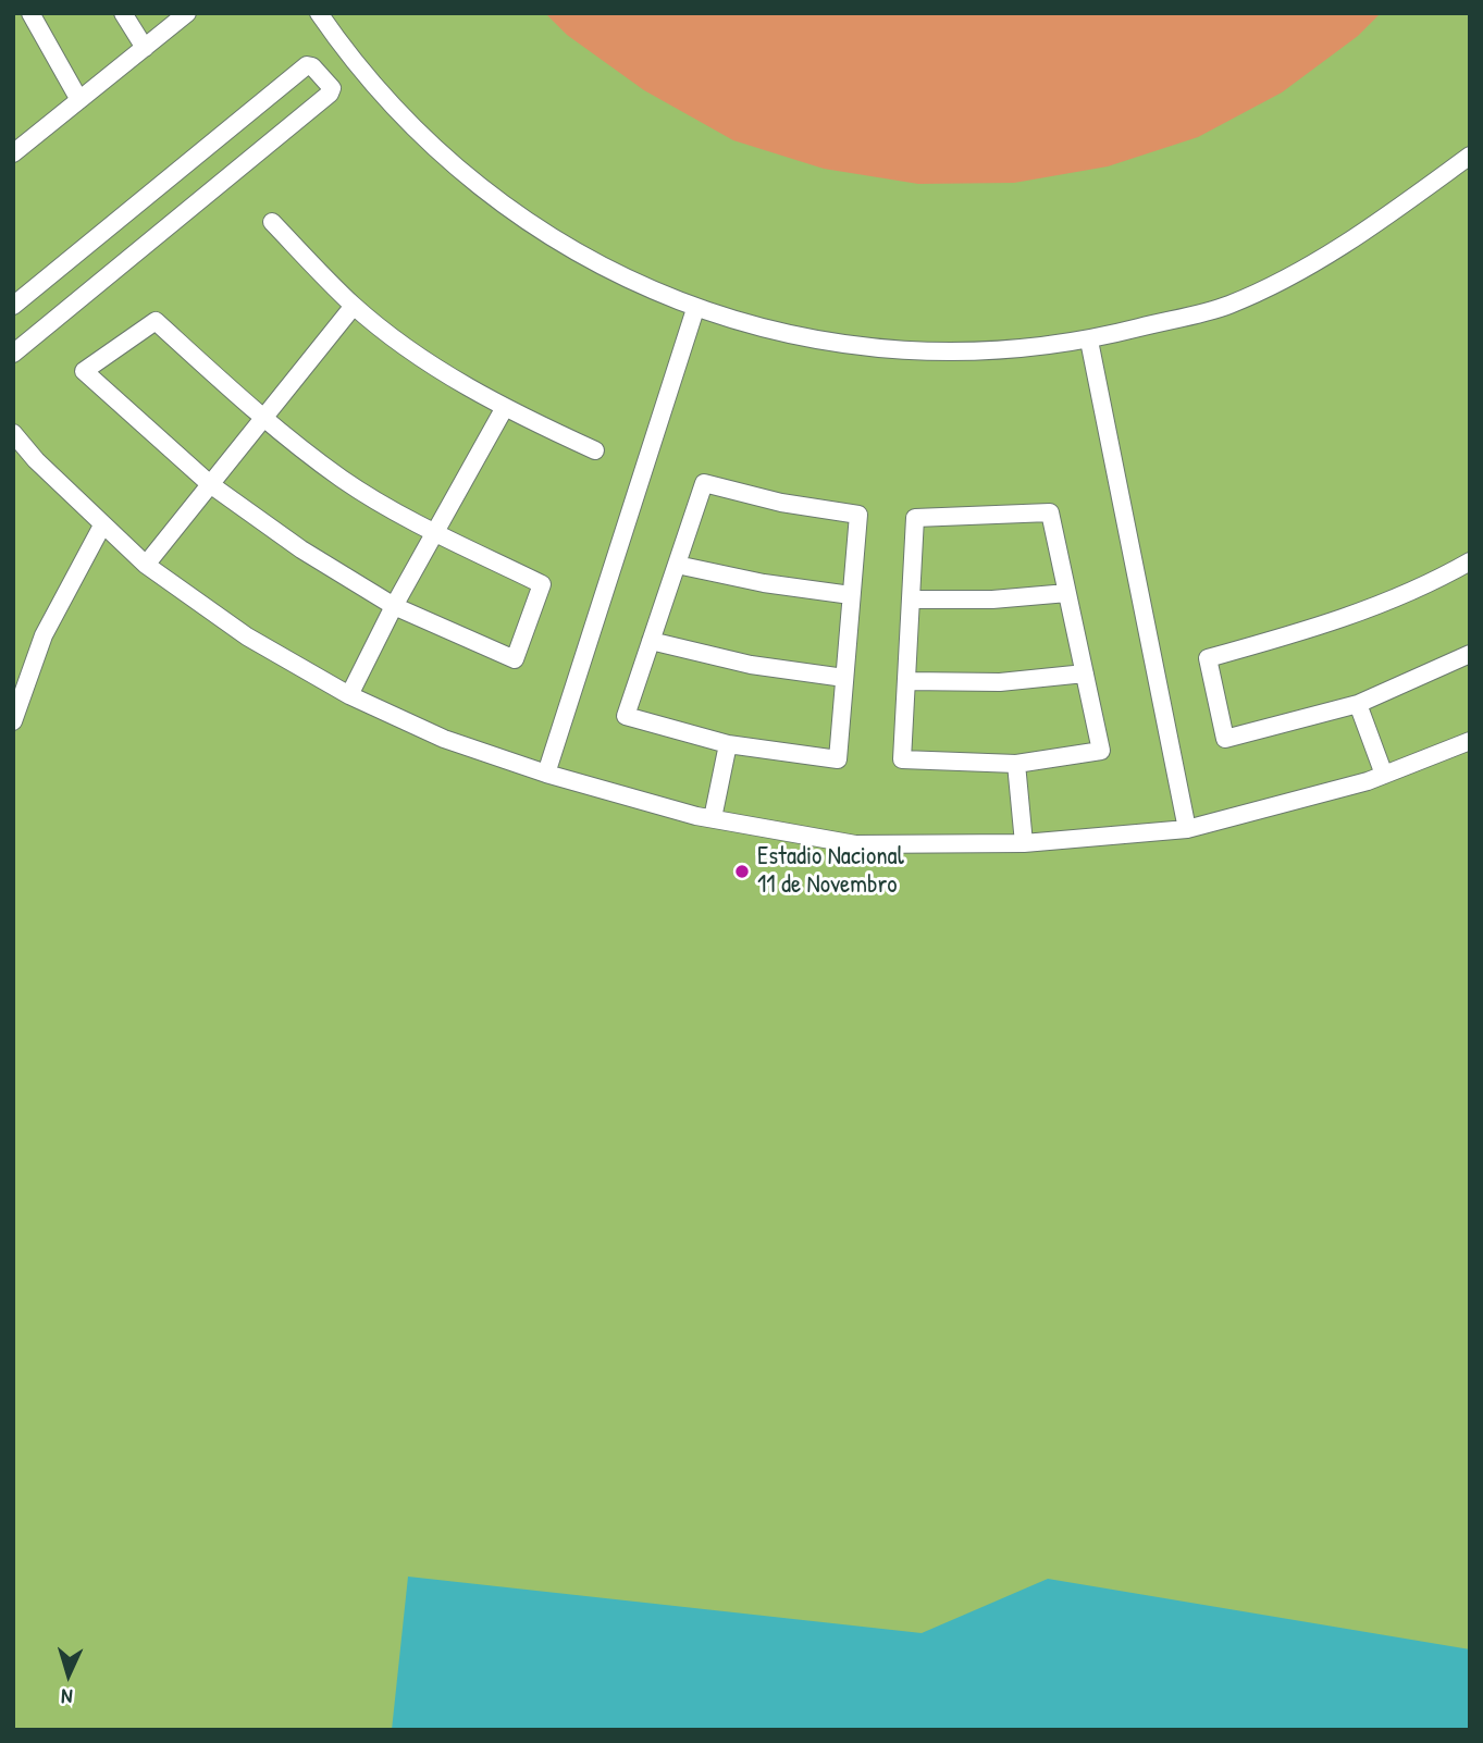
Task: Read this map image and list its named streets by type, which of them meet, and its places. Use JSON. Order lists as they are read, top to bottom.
{
  "places": ["Estadio Nacional 11 de Novembro"],
  "north": "bottom"
}
